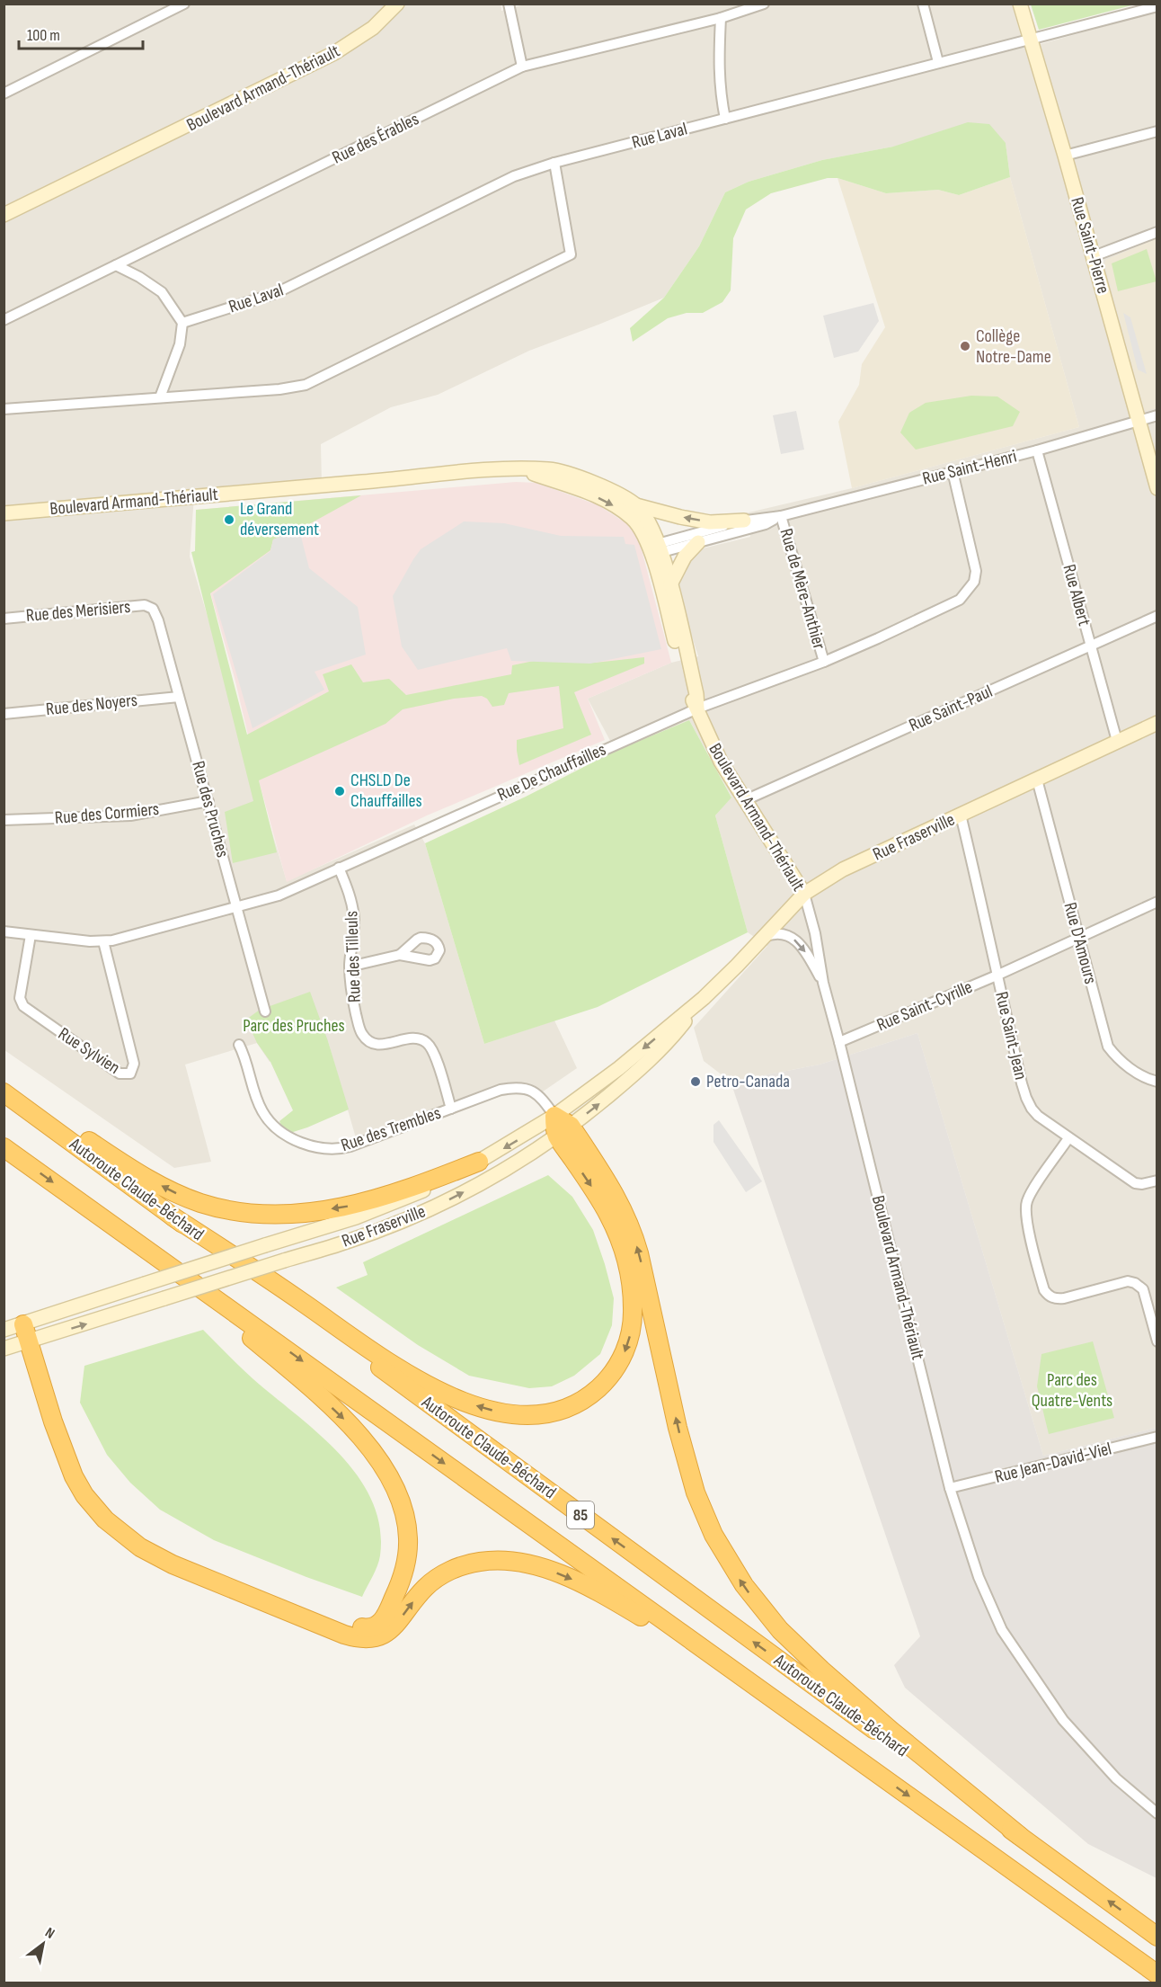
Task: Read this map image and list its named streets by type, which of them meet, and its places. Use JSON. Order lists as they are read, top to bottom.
{
  "streets": {
    "highway": ["Autoroute Claude-Béchard", "85"],
    "street": [
      "Boulevard Armand-Thériault",
      "Rue Laval",
      "Rue des Érables",
      "Rue Saint-Pierre",
      "Rue Saint-Henri",
      "Rue de Mère-Anthier",
      "Rue Albert",
      "Rue des Merisiers",
      "Rue des Noyers",
      "Rue Saint-Paul",
      "Rue De Chauffailles",
      "Rue des Pruches",
      "Rue des Cormiers",
      "Rue Fraserville",
      "Rue D'Amours",
      "Rue des Tilleuls",
      "Rue Saint-Cyrille",
      "Rue Saint-Jean",
      "Rue Sylvien",
      "Rue des Trembles",
      "Rue Jean-David-Viel"
    ]
  },
  "crossings": [
    ["Boulevard Armand-Thériault", "Rue Saint-Henri"],
    ["Boulevard Armand-Thériault", "Rue Saint-Paul"],
    ["Boulevard Armand-Thériault", "Rue De Chauffailles"],
    ["Boulevard Armand-Thériault", "Rue Fraserville"],
    ["Boulevard Armand-Thériault", "Rue Saint-Cyrille"],
    ["Boulevard Armand-Thériault", "Rue Jean-David-Viel"],
    ["Rue Laval", "Rue Saint-Pierre"],
    ["Rue Saint-Pierre", "Rue Saint-Henri"],
    ["Rue Saint-Henri", "Rue de Mère-Anthier"],
    ["Rue Saint-Henri", "Rue Albert"],
    ["Rue Saint-Henri", "Rue De Chauffailles"],
    ["Rue de Mère-Anthier", "Rue De Chauffailles"],
    ["Rue Albert", "Rue Saint-Paul"],
    ["Rue Albert", "Rue Fraserville"],
    ["Rue des Merisiers", "Rue des Pruches"],
    ["Rue des Noyers", "Rue des Pruches"],
    ["Rue De Chauffailles", "Rue des Pruches"],
    ["Rue De Chauffailles", "Rue des Tilleuls"],
    ["Rue De Chauffailles", "Rue Sylvien"],
    ["Rue des Pruches", "Rue des Cormiers"],
    ["Rue Fraserville", "Rue D'Amours"],
    ["Rue Fraserville", "Rue Saint-Jean"],
    ["Rue Fraserville", "Rue des Trembles"],
    ["Rue D'Amours", "Rue Saint-Cyrille"],
    ["Rue des Tilleuls", "Rue des Trembles"],
    ["Rue Saint-Cyrille", "Rue Saint-Jean"]
  ],
  "parks": ["Parc des Pruches", "Parc des Quatre-Vents"],
  "places": [
    "Collège Notre-Dame",
    "Le Grand déversement",
    "CHSLD De Chauffailles",
    "Petro-Canada"
  ],
  "scale_bar": "100 m",
  "north": "top right"
}
